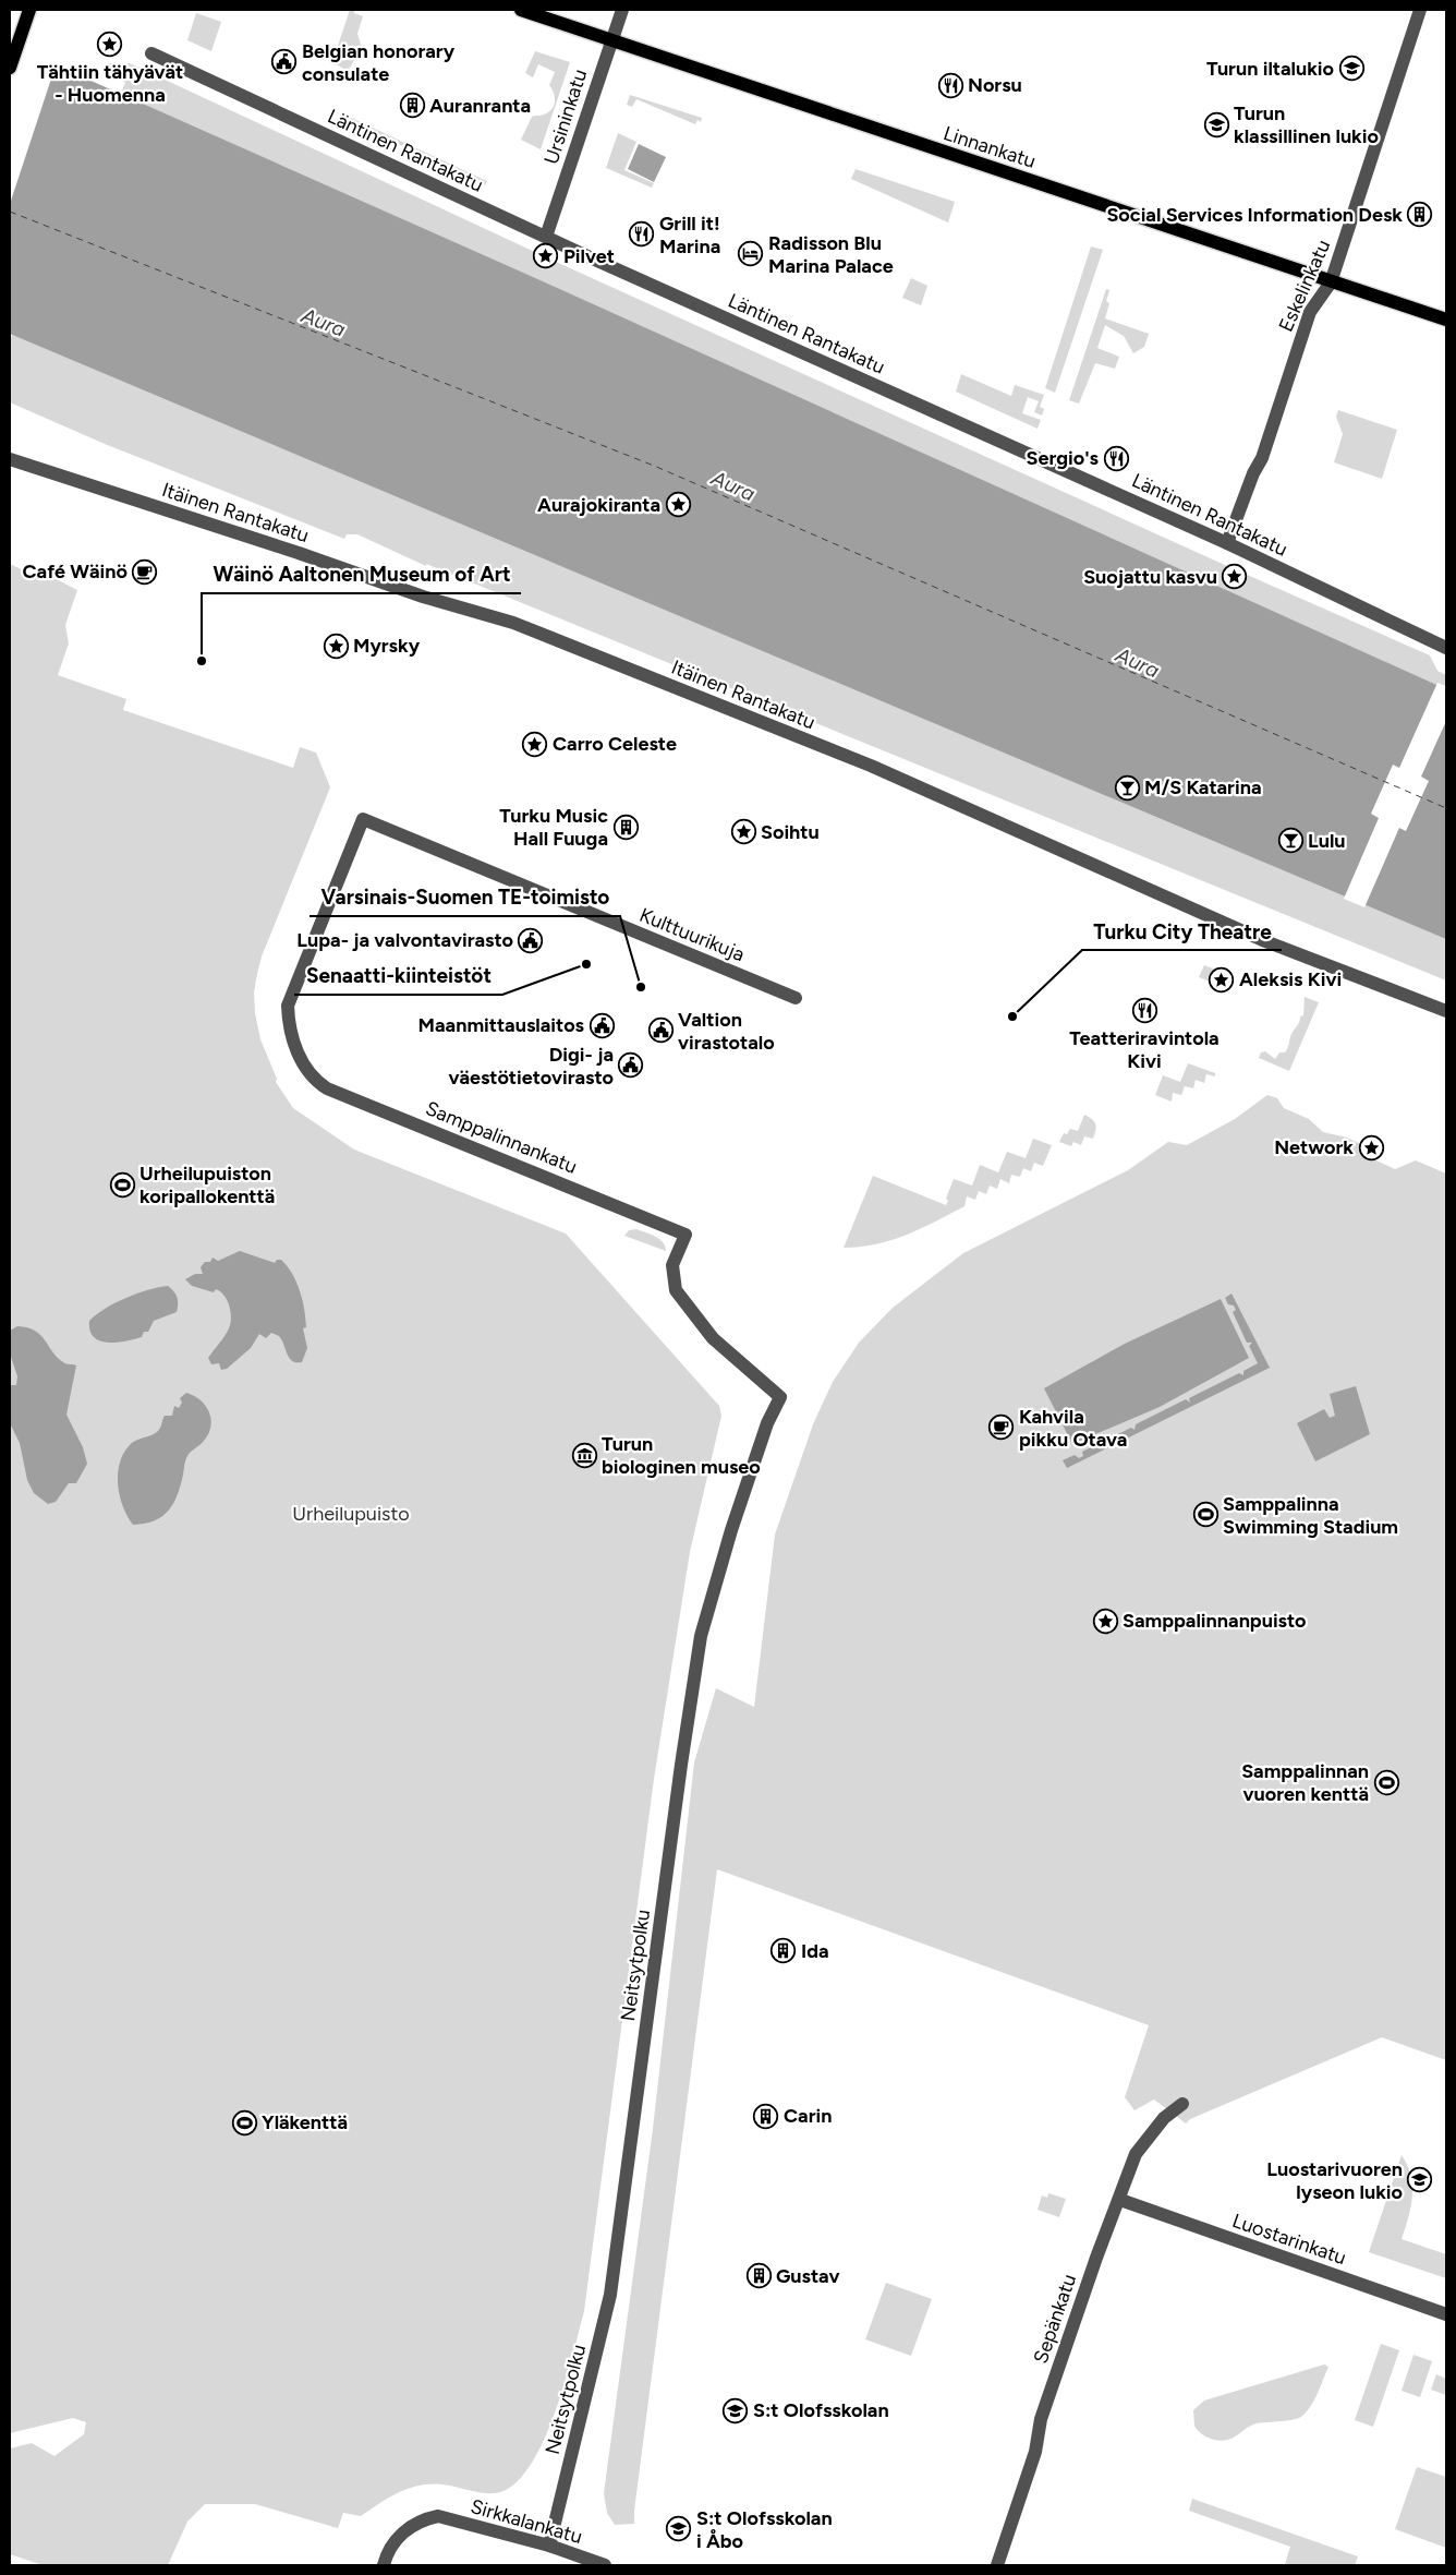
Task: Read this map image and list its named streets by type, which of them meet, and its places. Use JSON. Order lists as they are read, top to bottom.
{
  "streets": {
    "main road": ["Linnankatu"],
    "street": [
      "Ursininkatu",
      "Läntinen Rantakatu",
      "Eskelinkatu",
      "Itäinen Rantakatu",
      "Kulttuurikuja",
      "Samppalinnankatu",
      "Neitsytpolku",
      "Luostarinkatu",
      "Sepänkatu",
      "Sirkkalankatu"
    ]
  },
  "crossings": [
    ["Ursininkatu", "Linnankatu"],
    ["Ursininkatu", "Läntinen Rantakatu"],
    ["Linnankatu", "Eskelinkatu"],
    ["Läntinen Rantakatu", "Eskelinkatu"],
    ["Kulttuurikuja", "Samppalinnankatu"],
    ["Samppalinnankatu", "Neitsytpolku"],
    ["Neitsytpolku", "Sirkkalankatu"],
    ["Luostarinkatu", "Sepänkatu"]
  ],
  "water": ["Aura"],
  "parks": ["Urheilupuisto"],
  "places": {
    "place": [
      "Tähtiin tähyävät - Huomenna",
      "Pilvet",
      "Aurajokiranta",
      "Suojattu kasvu",
      "Myrsky",
      "Carro Celeste",
      "Soihtu",
      "Aleksis Kivi",
      "Network",
      "Samppalinnanpuisto"
    ],
    "public building": [
      "Belgian honorary consulate",
      "Lupa- ja valvontavirasto",
      "Maanmittauslaitos",
      "Valtion virastotalo",
      "Digi- ja väestötietovirasto"
    ],
    "school or university": [
      "Turun iltalukio",
      "Turun klassillinen lukio",
      "Luostarivuoren lyseon lukio",
      "S:t Olofsskolan",
      "S:t Olofsskolan i Åbo"
    ],
    "restaurant": [
      "Norsu",
      "Grill it! Marina",
      "Sergio's",
      "Teatteriravintola Kivi"
    ],
    "building": [
      "Auranranta",
      "Social Services Information Desk",
      "Turku Music Hall Fuuga",
      "Ida",
      "Carin",
      "Gustav"
    ],
    "hotel": ["Radisson Blu Marina Palace"],
    "cafe": ["Café Wäinö", "Kahvila pikku Otava"],
    "other": [
      "Wäinö Aaltonen Museum of Art",
      "Senaatti-kiinteistöt",
      "Varsinais-Suomen TE-toimisto",
      "Turku City Theatre"
    ],
    "bar": ["M/S Katarina", "Lulu"],
    "sports": [
      "Urheilupuiston koripallokenttä",
      "Samppalinna Swimming Stadium",
      "Samppalinnan vuoren kenttä",
      "Yläkenttä"
    ],
    "museum": ["Turun biologinen museo"]
  }
}
